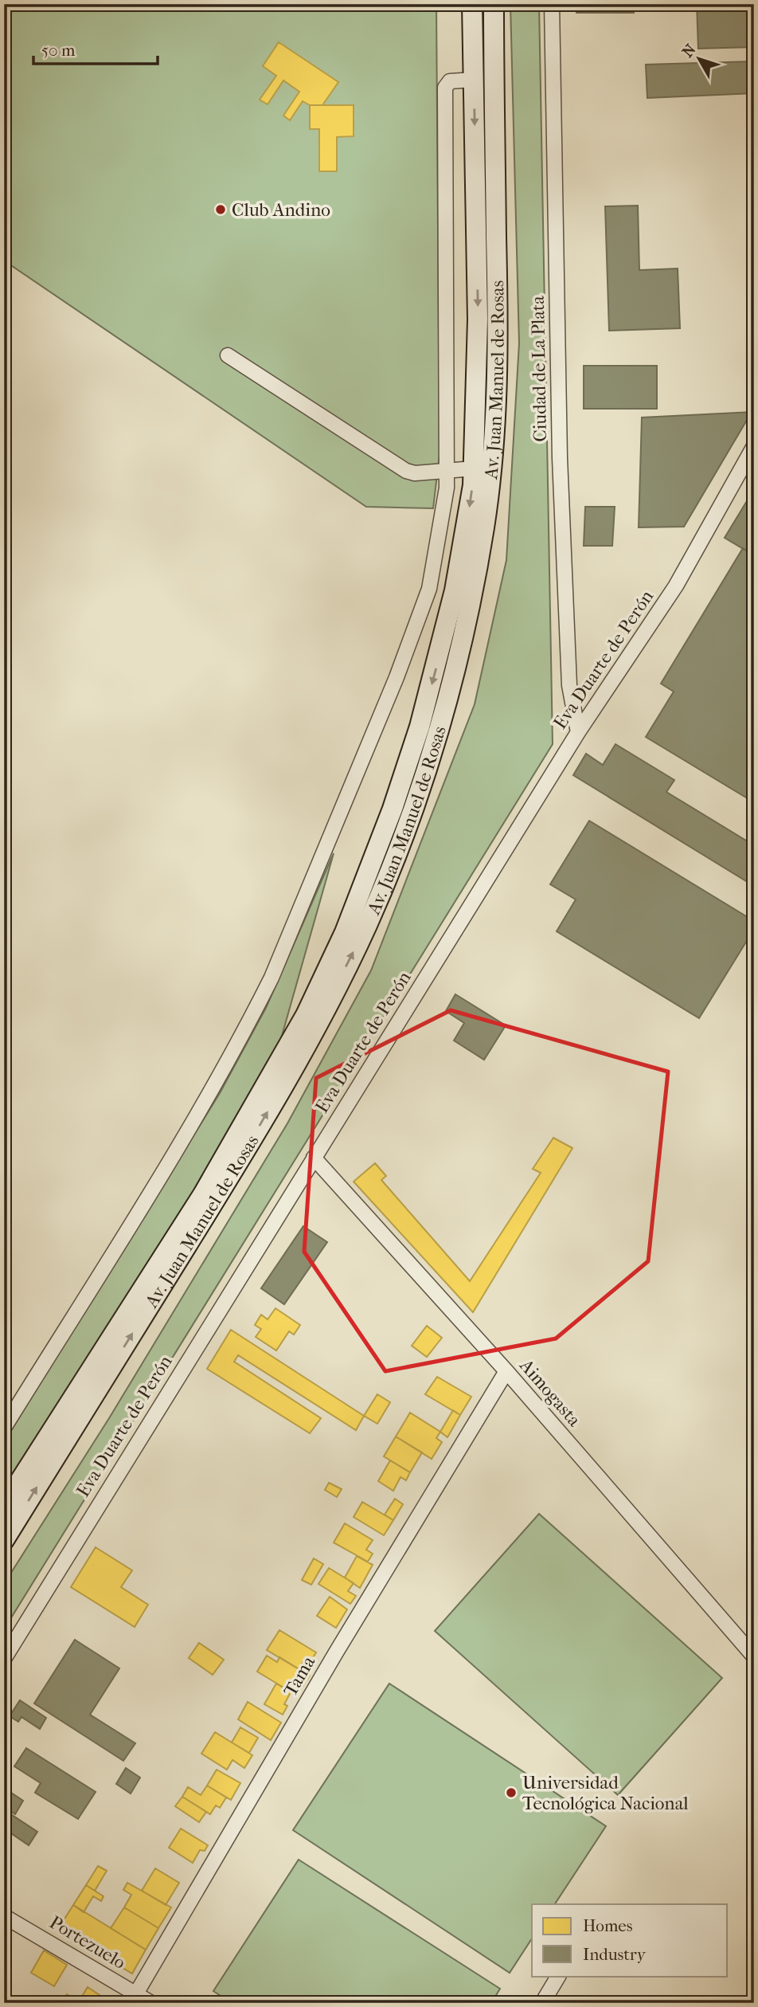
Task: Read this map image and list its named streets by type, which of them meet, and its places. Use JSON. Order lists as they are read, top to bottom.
{
  "streets": {
    "main road": ["Av. Juan Manuel de Rosas"],
    "street": [
      "Ciudad de La Plata",
      "Eva Duarte de Perón",
      "Aimogasta",
      "Tama",
      "Portezuelo"
    ]
  },
  "crossings": [
    ["Ciudad de La Plata", "Eva Duarte de Perón"],
    ["Eva Duarte de Perón", "Aimogasta"],
    ["Aimogasta", "Tama"],
    ["Tama", "Portezuelo"]
  ],
  "places": ["Club Andino", "Universidad Tecnológica Nacional"],
  "legend": ["Homes", "Industry"],
  "scale_bar": "50 m",
  "north": "top left"
}
